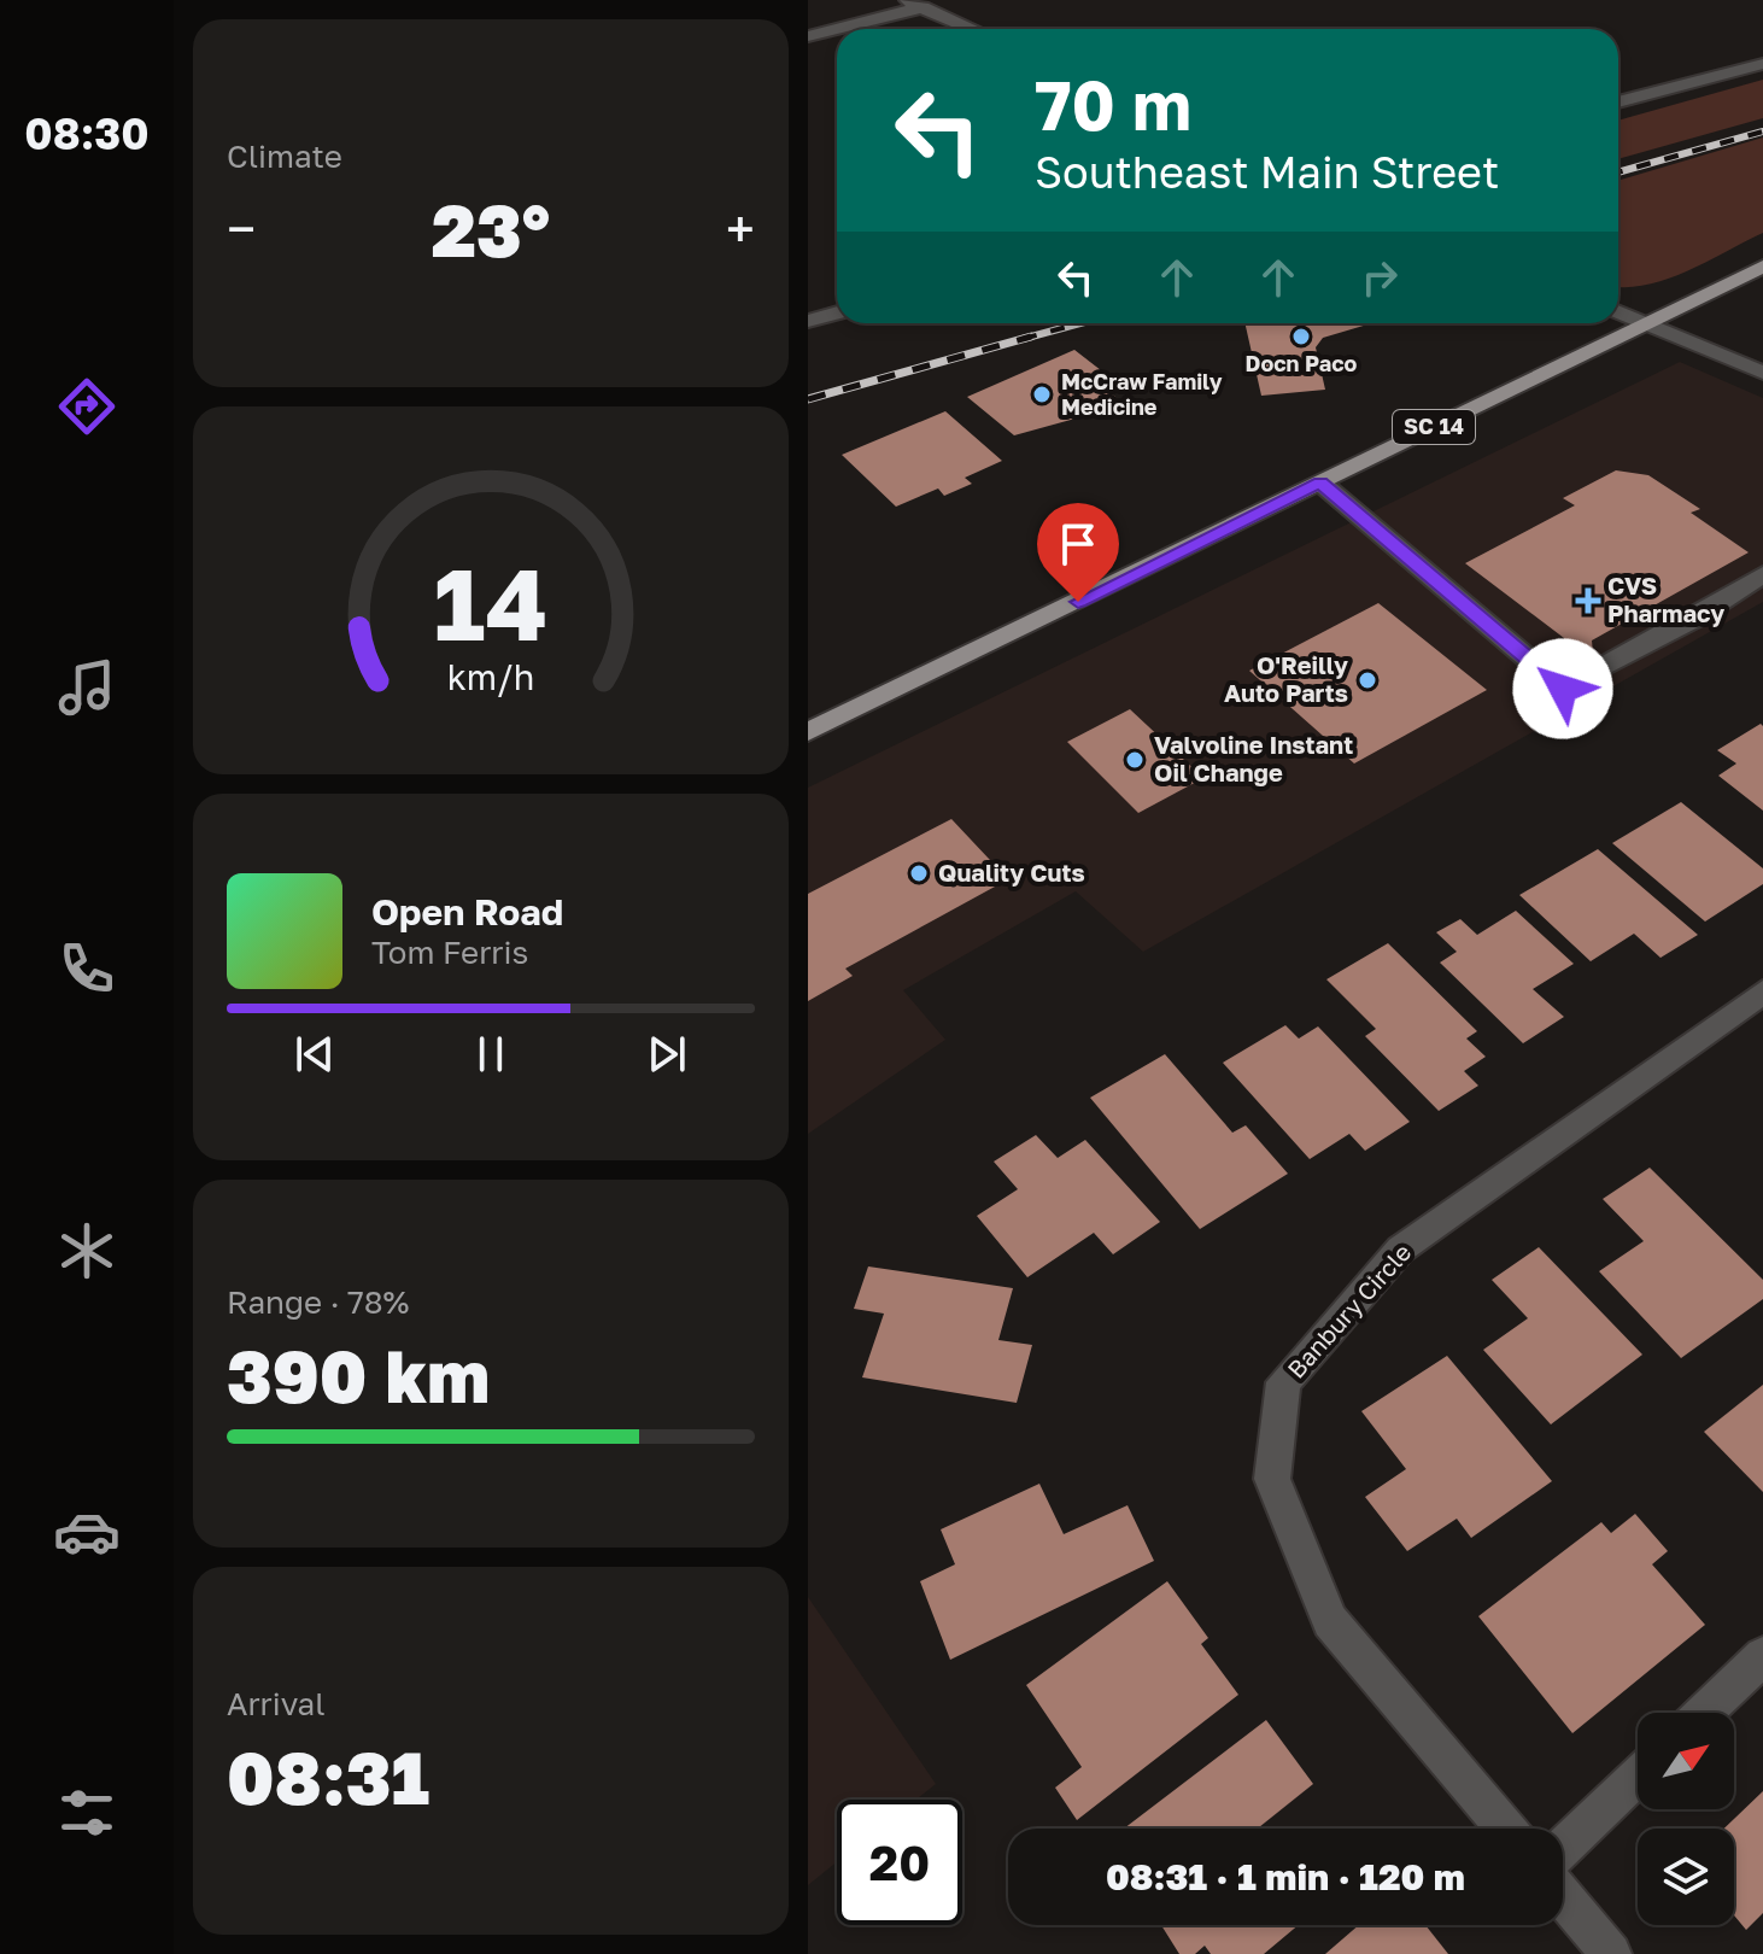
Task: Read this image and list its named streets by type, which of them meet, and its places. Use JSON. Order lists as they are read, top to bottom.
{
  "streets": {
    "main road": ["SC 14"],
    "street": ["Banbury Circle"]
  },
  "places": {
    "other": [
      "Docn Paco",
      "McCraw Family Medicine",
      "O'Reilly Auto Parts",
      "Valvoline Instant Oil Change",
      "Quality Cuts"
    ],
    "health": ["CVS Pharmacy"]
  },
  "north": "top right",
  "page": {
    "tabs": "08:30",
    "tile": [
      "Climate",
      ["Range · 78%", "390 km"],
      ["Arrival", "08:31"]
    ],
    "turn": ["70 m", "Southeast Main Street"],
    "heat": ["−", "23°", "+"],
    "song": ["Open Road", "Tom Ferris"],
    "limit": "20",
    "trip": "08:31 · 1 min · 120 m",
    "gauge": ["14", "km/h"]
  }
}
